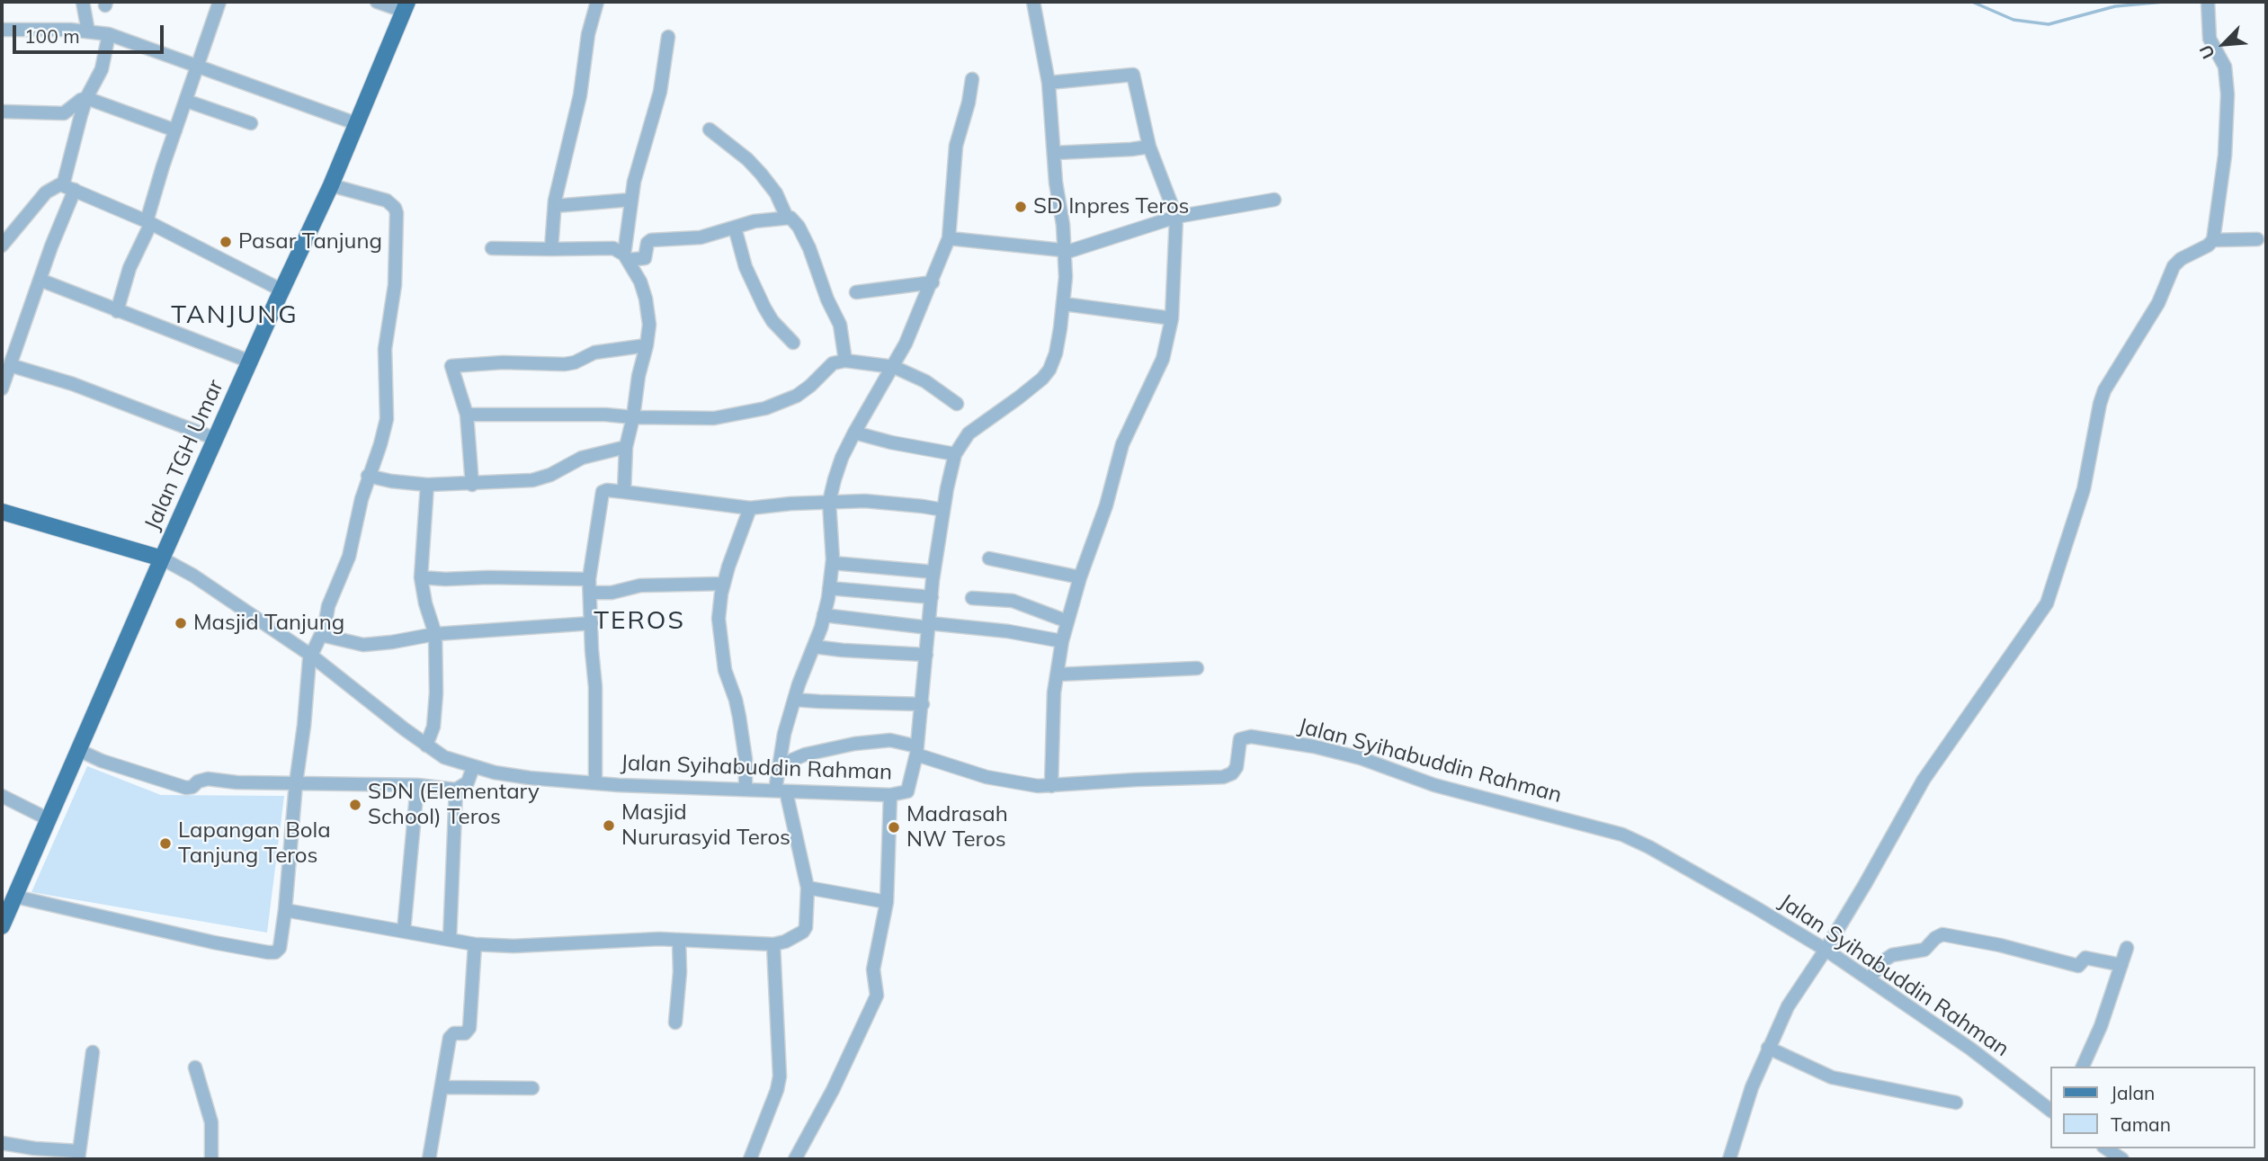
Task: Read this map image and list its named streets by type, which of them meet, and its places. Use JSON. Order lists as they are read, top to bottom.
{
  "streets": {
    "main road": ["Jalan TGH Umar"],
    "street": ["Jalan Syihabuddin Rahman"]
  },
  "crossings": [
    ["Jalan TGH Umar", "Jalan Syihabuddin Rahman"]
  ],
  "districts": ["TANJUNG", "TEROS"],
  "places": [
    "SD Inpres Teros",
    "Pasar Tanjung",
    "Masjid Tanjung",
    "SDN (Elementary School) Teros",
    "Masjid Nururasyid Teros",
    "Madrasah NW Teros",
    "Lapangan Bola Tanjung Teros"
  ],
  "legend": ["Jalan", "Taman"],
  "scale_bar": "100 m",
  "north": "bottom left"
}
